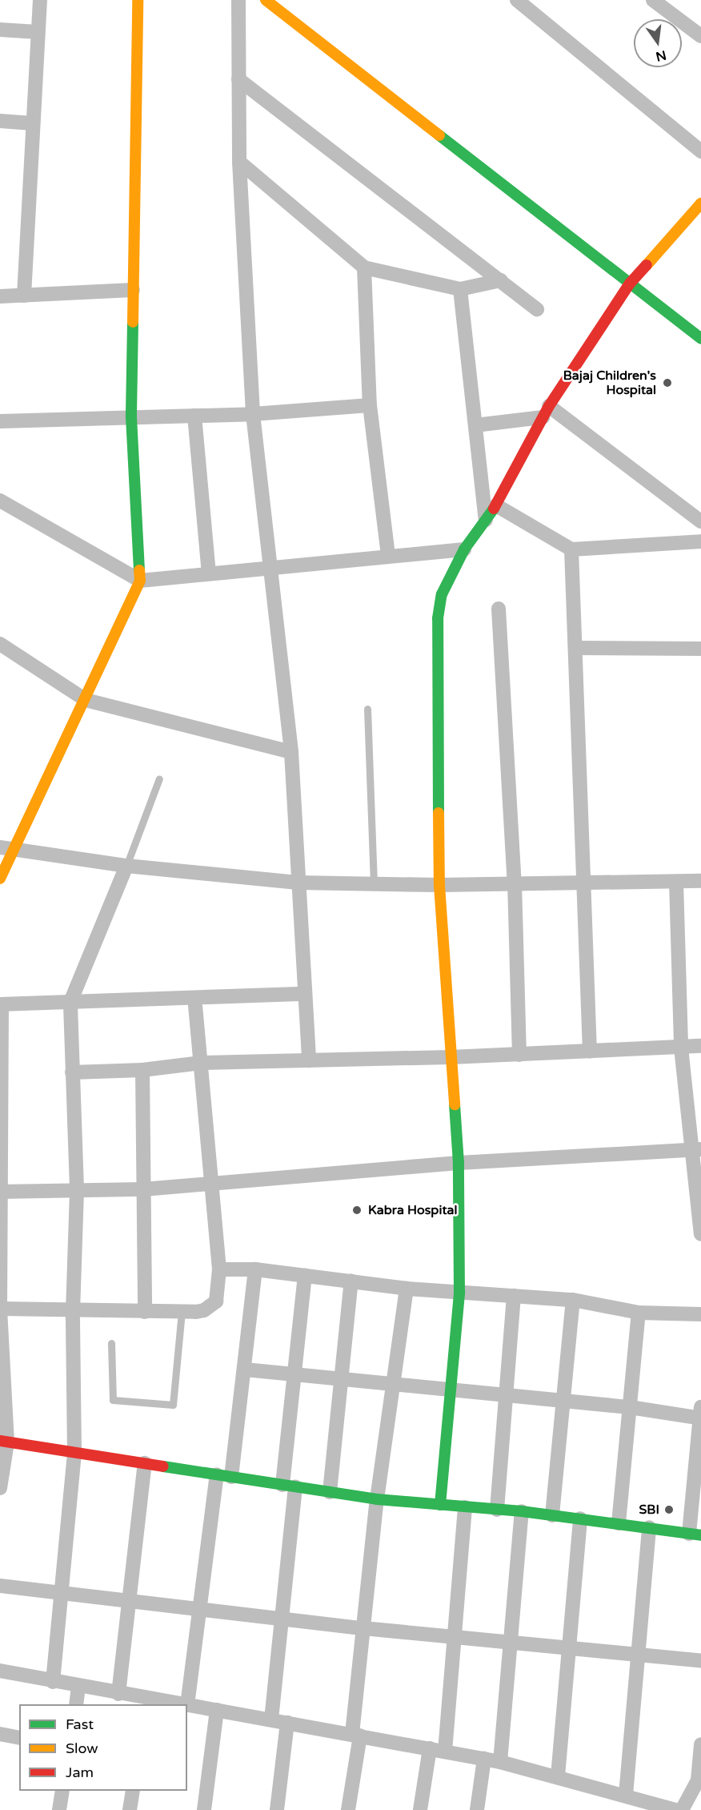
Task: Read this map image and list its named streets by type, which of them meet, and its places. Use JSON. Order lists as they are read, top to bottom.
{
  "places": ["Bajaj Children's Hospital", "Kabra Hospital", "SBI"],
  "legend": ["Fast", "Slow", "Jam"],
  "north": "bottom"
}
